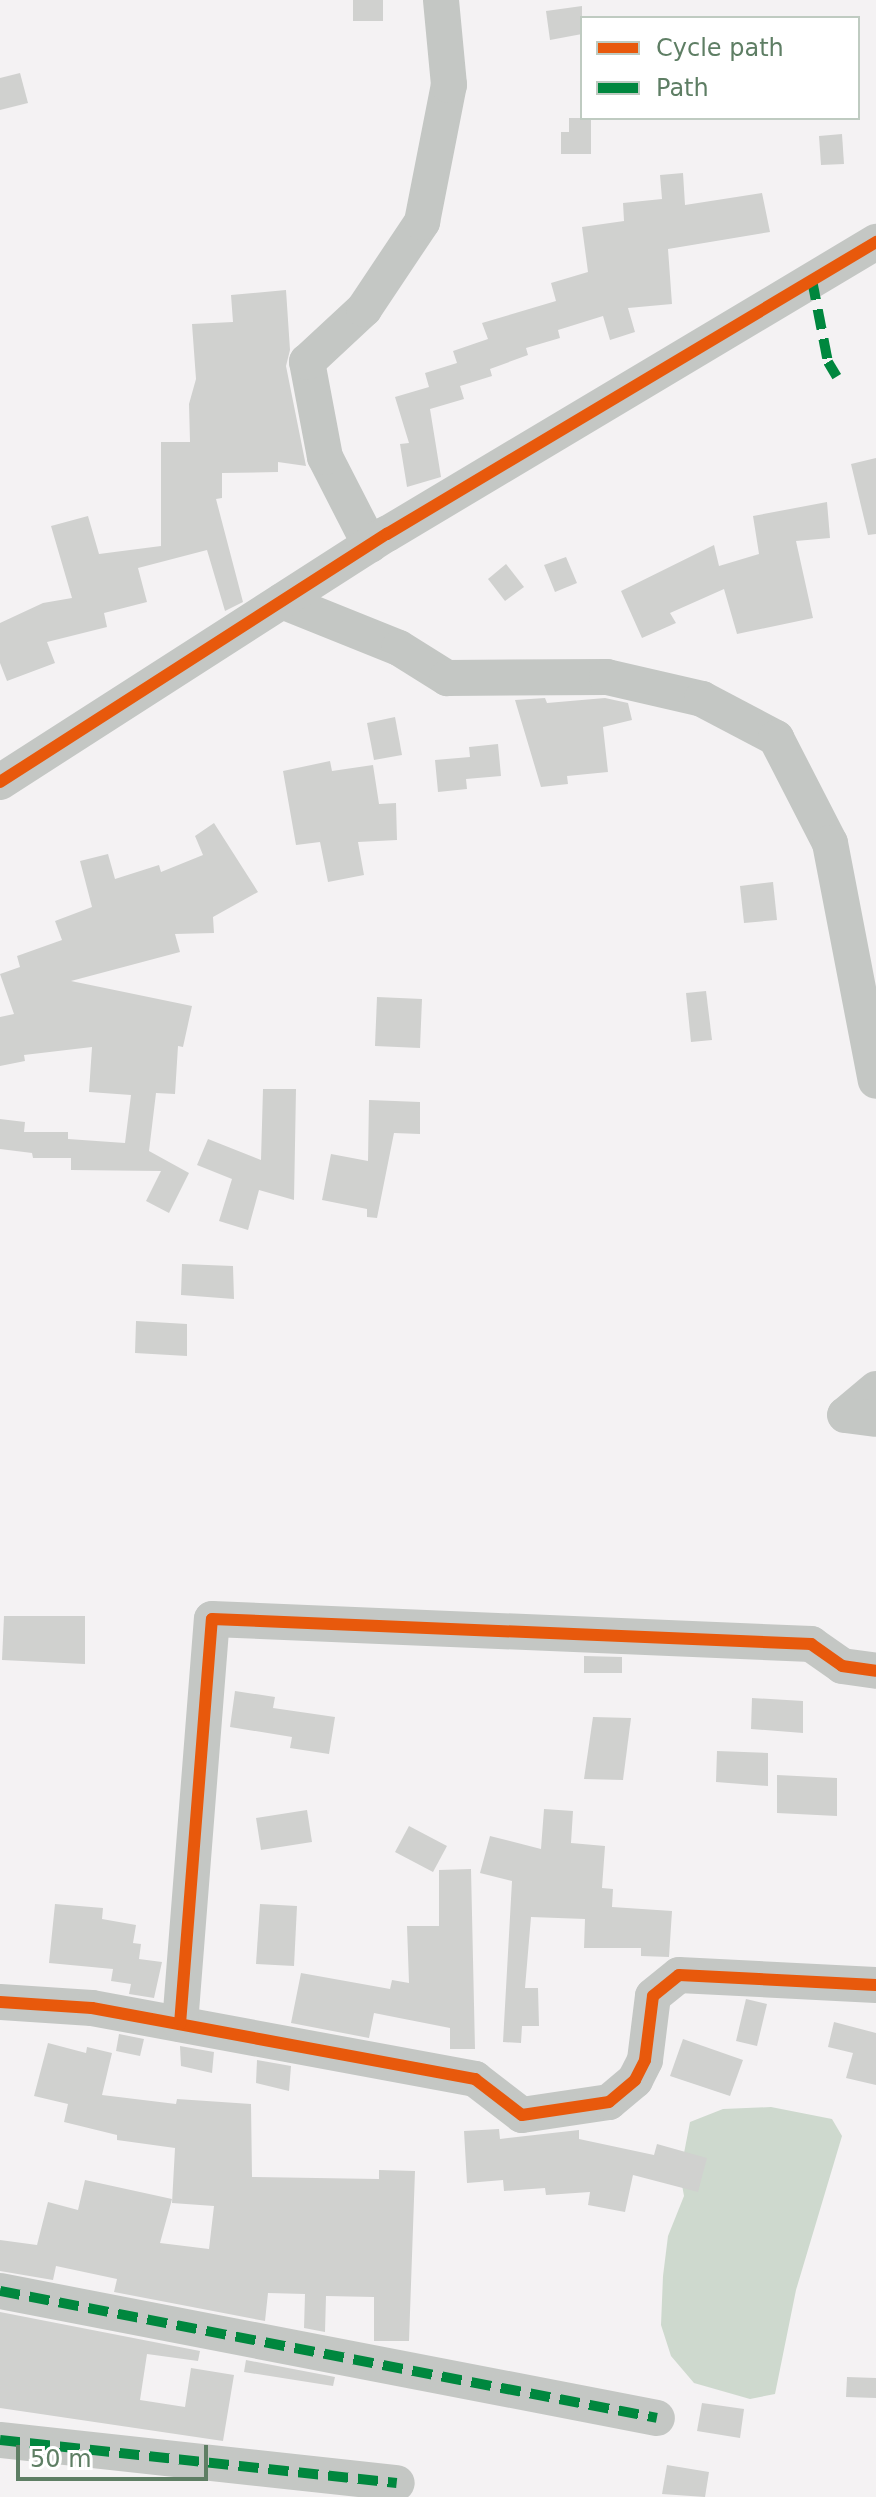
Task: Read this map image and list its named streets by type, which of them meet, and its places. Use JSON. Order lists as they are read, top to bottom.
{
  "legend": ["Cycle path", "Path"],
  "scale_bar": "50 m"
}
